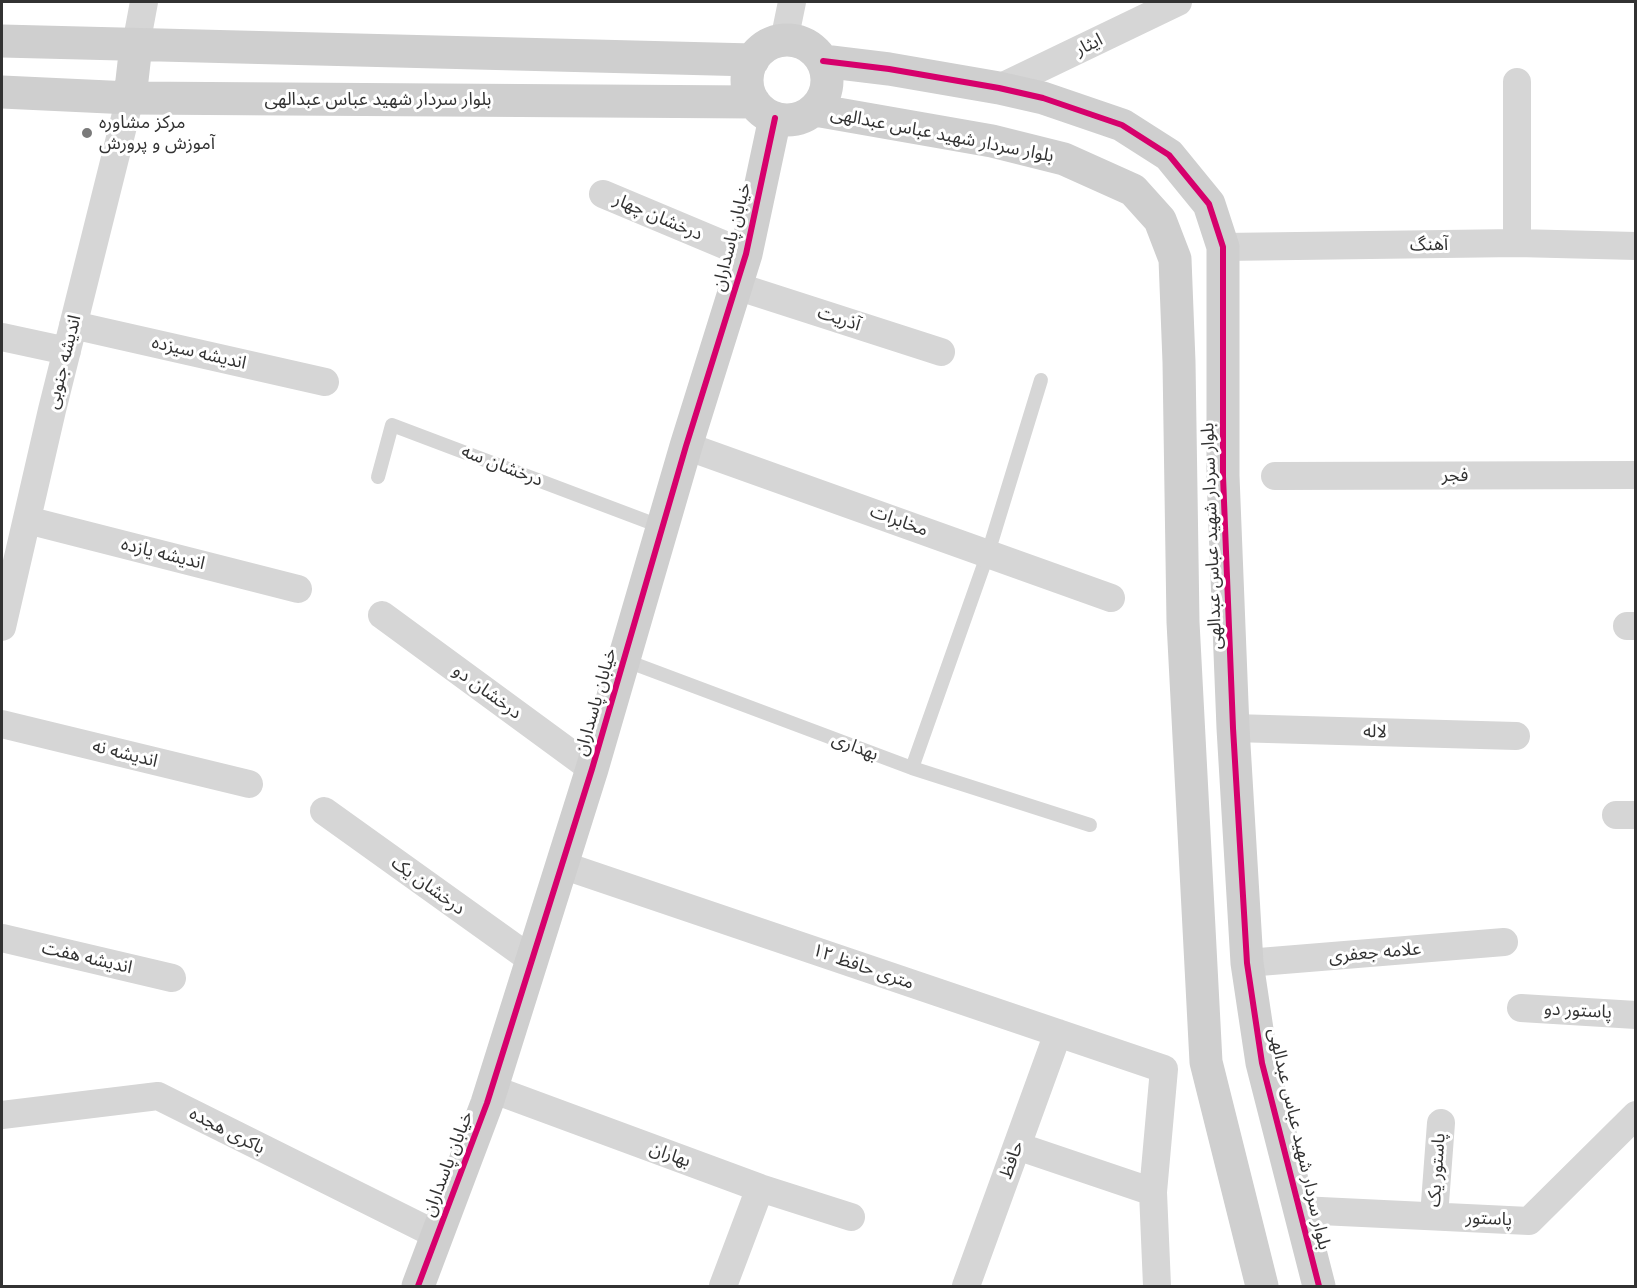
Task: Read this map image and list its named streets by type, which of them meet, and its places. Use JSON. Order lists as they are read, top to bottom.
{
  "streets": {
    "street": [
      "ایثار",
      "بلوار سردار شهید عباس عبدالهی",
      "درخشان چهار",
      "خیابان پاسداران",
      "آهنگ",
      "آذریت",
      "اندیشه سیزده",
      "اندیشه جنوبی",
      "فجر",
      "مخابرات",
      "اندیشه یازده",
      "درخشان دو",
      "لاله",
      "اندیشه نه",
      "درخشان یک",
      "علامه جعفری",
      "اندیشه هفت",
      "۱۲ متری حافظ",
      "پاستور دو",
      "باکری هجده",
      "بهاران",
      "حافظ",
      "پاستور یک",
      "پاستور"
    ],
    "lane": ["درخشان سه", "بهداری"]
  },
  "crossings": [
    ["ایثار", "بلوار سردار شهید عباس عبدالهی"],
    ["بلوار سردار شهید عباس عبدالهی", "خیابان پاسداران"],
    ["بلوار سردار شهید عباس عبدالهی", "آهنگ"],
    ["بلوار سردار شهید عباس عبدالهی", "اندیشه جنوبی"],
    ["بلوار سردار شهید عباس عبدالهی", "لاله"],
    ["بلوار سردار شهید عباس عبدالهی", "علامه جعفری"],
    ["بلوار سردار شهید عباس عبدالهی", "پاستور"],
    ["درخشان چهار", "خیابان پاسداران"],
    ["خیابان پاسداران", "آذریت"],
    ["خیابان پاسداران", "درخشان سه"],
    ["خیابان پاسداران", "مخابرات"],
    ["خیابان پاسداران", "درخشان دو"],
    ["خیابان پاسداران", "بهداری"],
    ["خیابان پاسداران", "درخشان یک"],
    ["خیابان پاسداران", "۱۲ متری حافظ"],
    ["خیابان پاسداران", "باکری هجده"],
    ["خیابان پاسداران", "بهاران"],
    ["اندیشه سیزده", "اندیشه جنوبی"],
    ["اندیشه جنوبی", "اندیشه یازده"],
    ["۱۲ متری حافظ", "حافظ"],
    ["پاستور یک", "پاستور"]
  ],
  "places": ["مرکز مشاوره آموزش و پرورش"]
}
